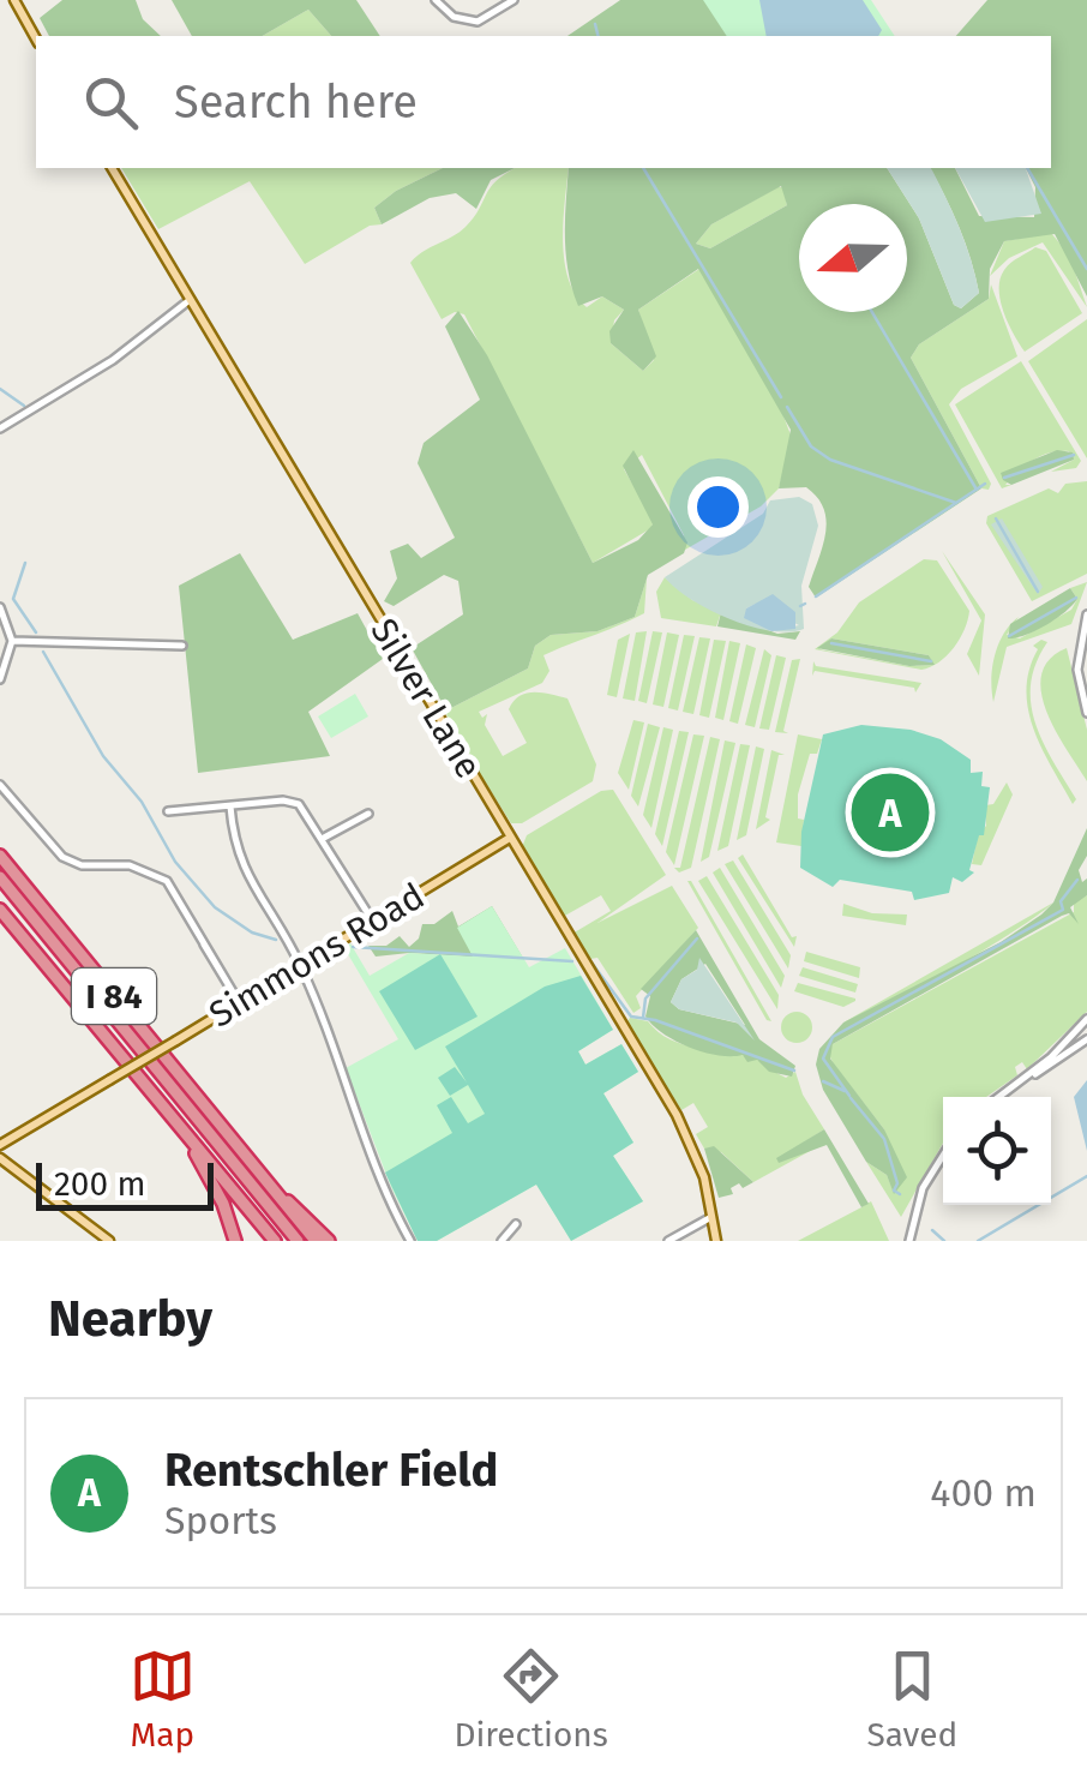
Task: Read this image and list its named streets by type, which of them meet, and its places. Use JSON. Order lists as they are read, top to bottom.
{
  "streets": {
    "highway": ["I 84"],
    "main road": ["Silver Lane", "Simmons Road"]
  },
  "crossings": [
    ["Silver Lane", "Simmons Road"]
  ],
  "scale_bar": "200 m",
  "north": "left",
  "page": {
    "search": "Search here",
    "pins": "A",
    "scale": "200 m",
    "heading": "Nearby",
    "list": [
      {
        "mark": "A",
        "name": "Rentschler Field",
        "note": "Sports",
        "value": "400 m"
      }
    ],
    "nav": ["Map", "Directions", "Saved"]
  }
}
